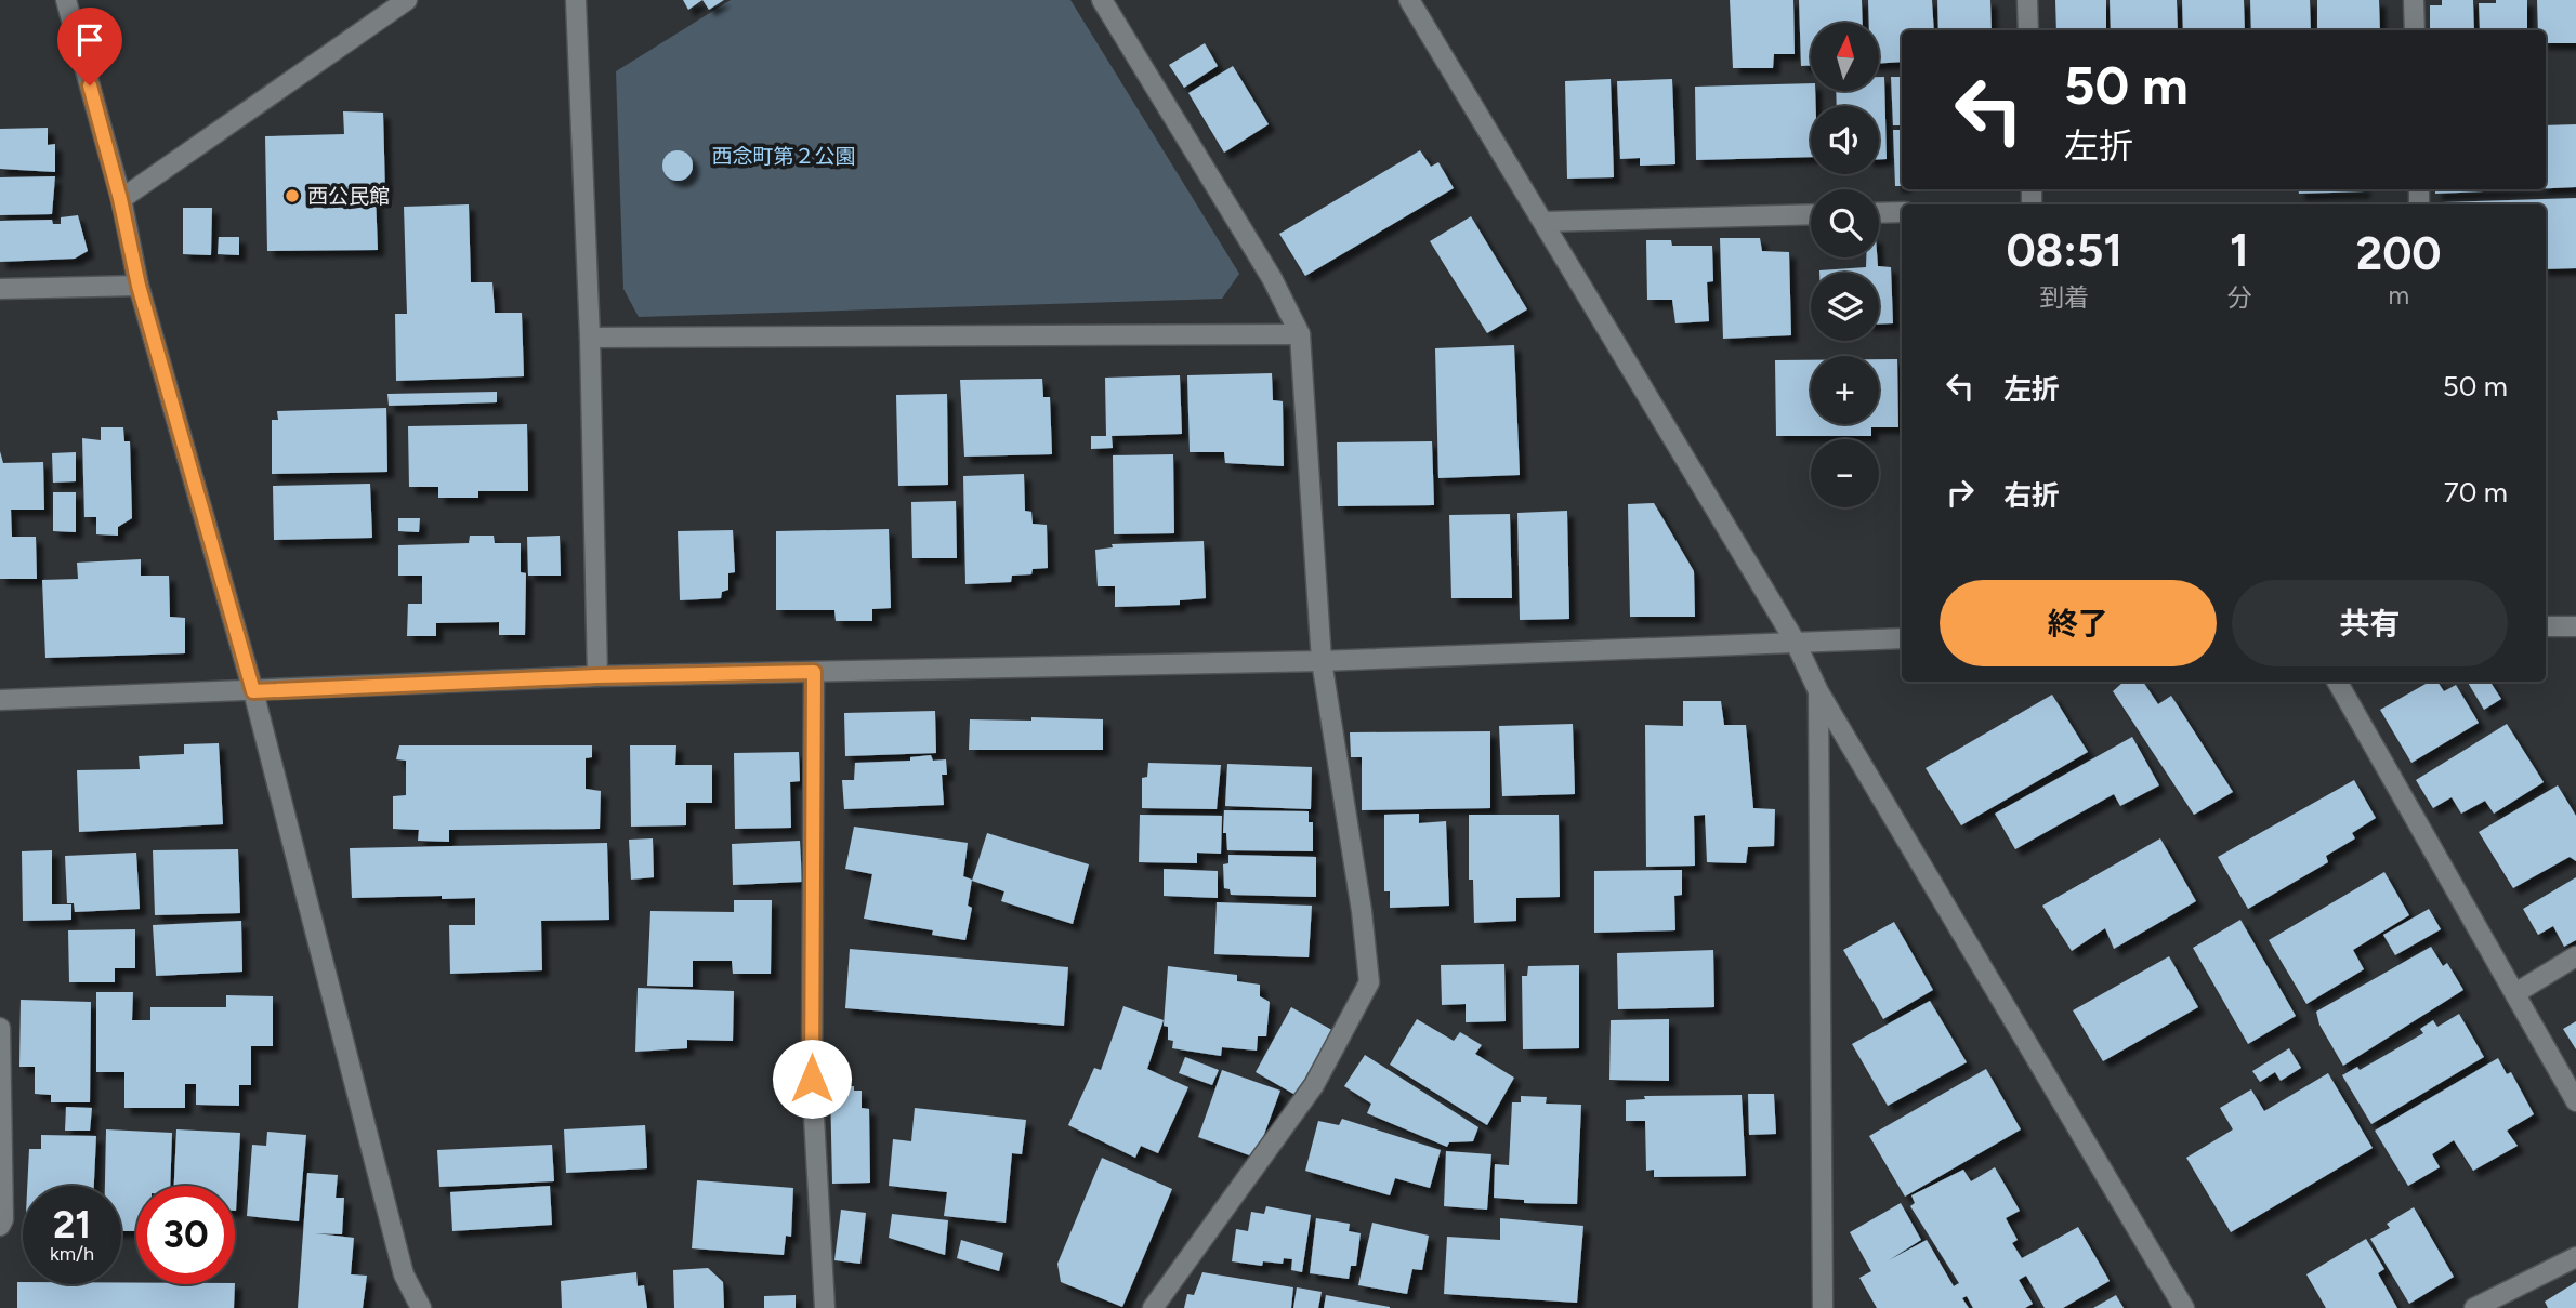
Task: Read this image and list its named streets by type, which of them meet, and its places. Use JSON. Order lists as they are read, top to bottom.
{
  "parks": ["西念町第２公園"],
  "places": ["西公民館"],
  "north": "top",
  "page": {
    "map_buttons": ["+", "−"],
    "turn": ["50 m", "左折"],
    "eta": [
      "08:51",
      "到着",
      "1",
      "分",
      "200",
      "m"
    ],
    "list": [
      {
        "name": "左折",
        "value": "50 m"
      },
      {
        "name": "右折",
        "value": "70 m"
      }
    ],
    "buttons": ["終了", "共有"],
    "speed": "21 km/h",
    "limit": "30"
  }
}
